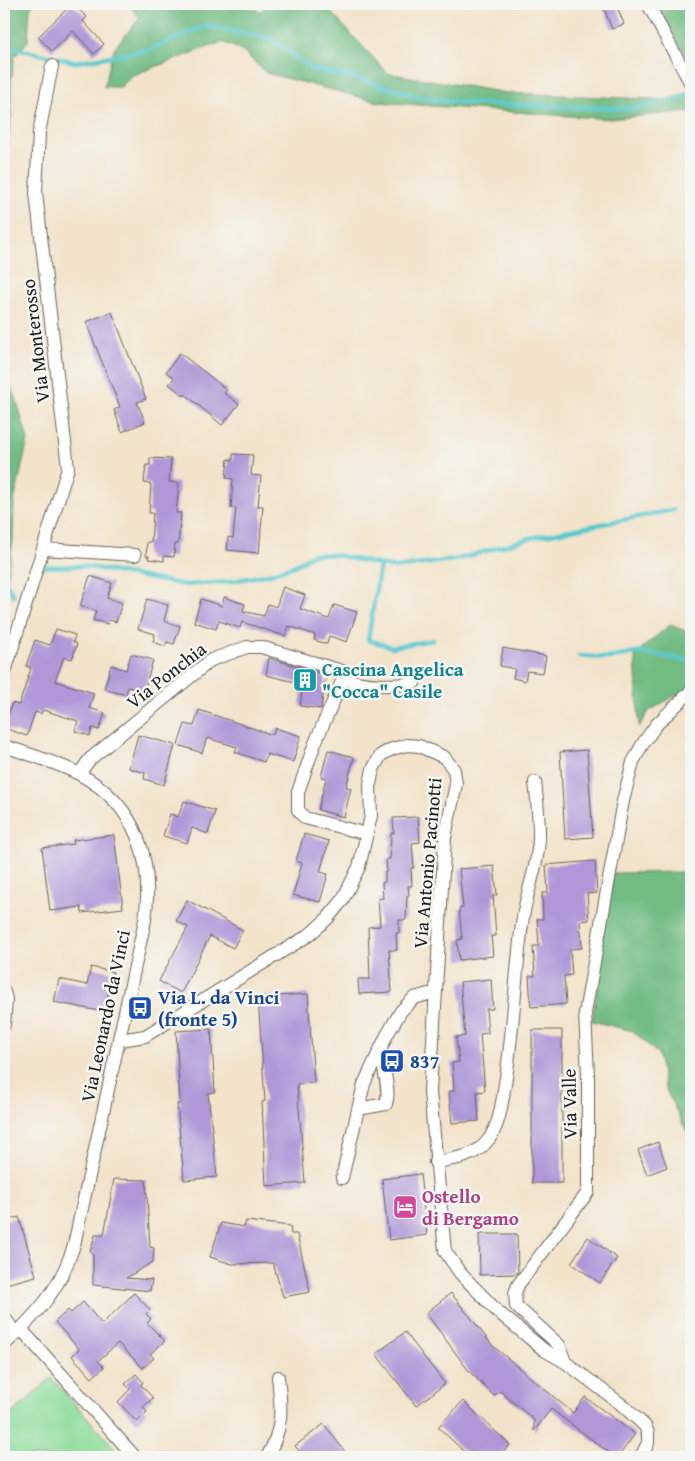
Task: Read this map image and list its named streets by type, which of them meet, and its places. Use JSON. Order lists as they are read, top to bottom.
{
  "streets": {
    "street": [
      "Via Monterosso",
      "Via Ponchia",
      "Via Antonio Pacinotti",
      "Via Leonardo da Vinci",
      "Via Valle"
    ]
  },
  "crossings": [
    ["Via Ponchia", "Via Leonardo da Vinci"],
    ["Via Antonio Pacinotti", "Via Leonardo da Vinci"],
    ["Via Antonio Pacinotti", "Via Valle"]
  ],
  "places": {
    "building": ["Cascina Angelica \"Cocca\" Casile"],
    "bus stop": ["Via L. da Vinci (fronte 5)", "837"],
    "hotel": ["Ostello di Bergamo"]
  }
}
